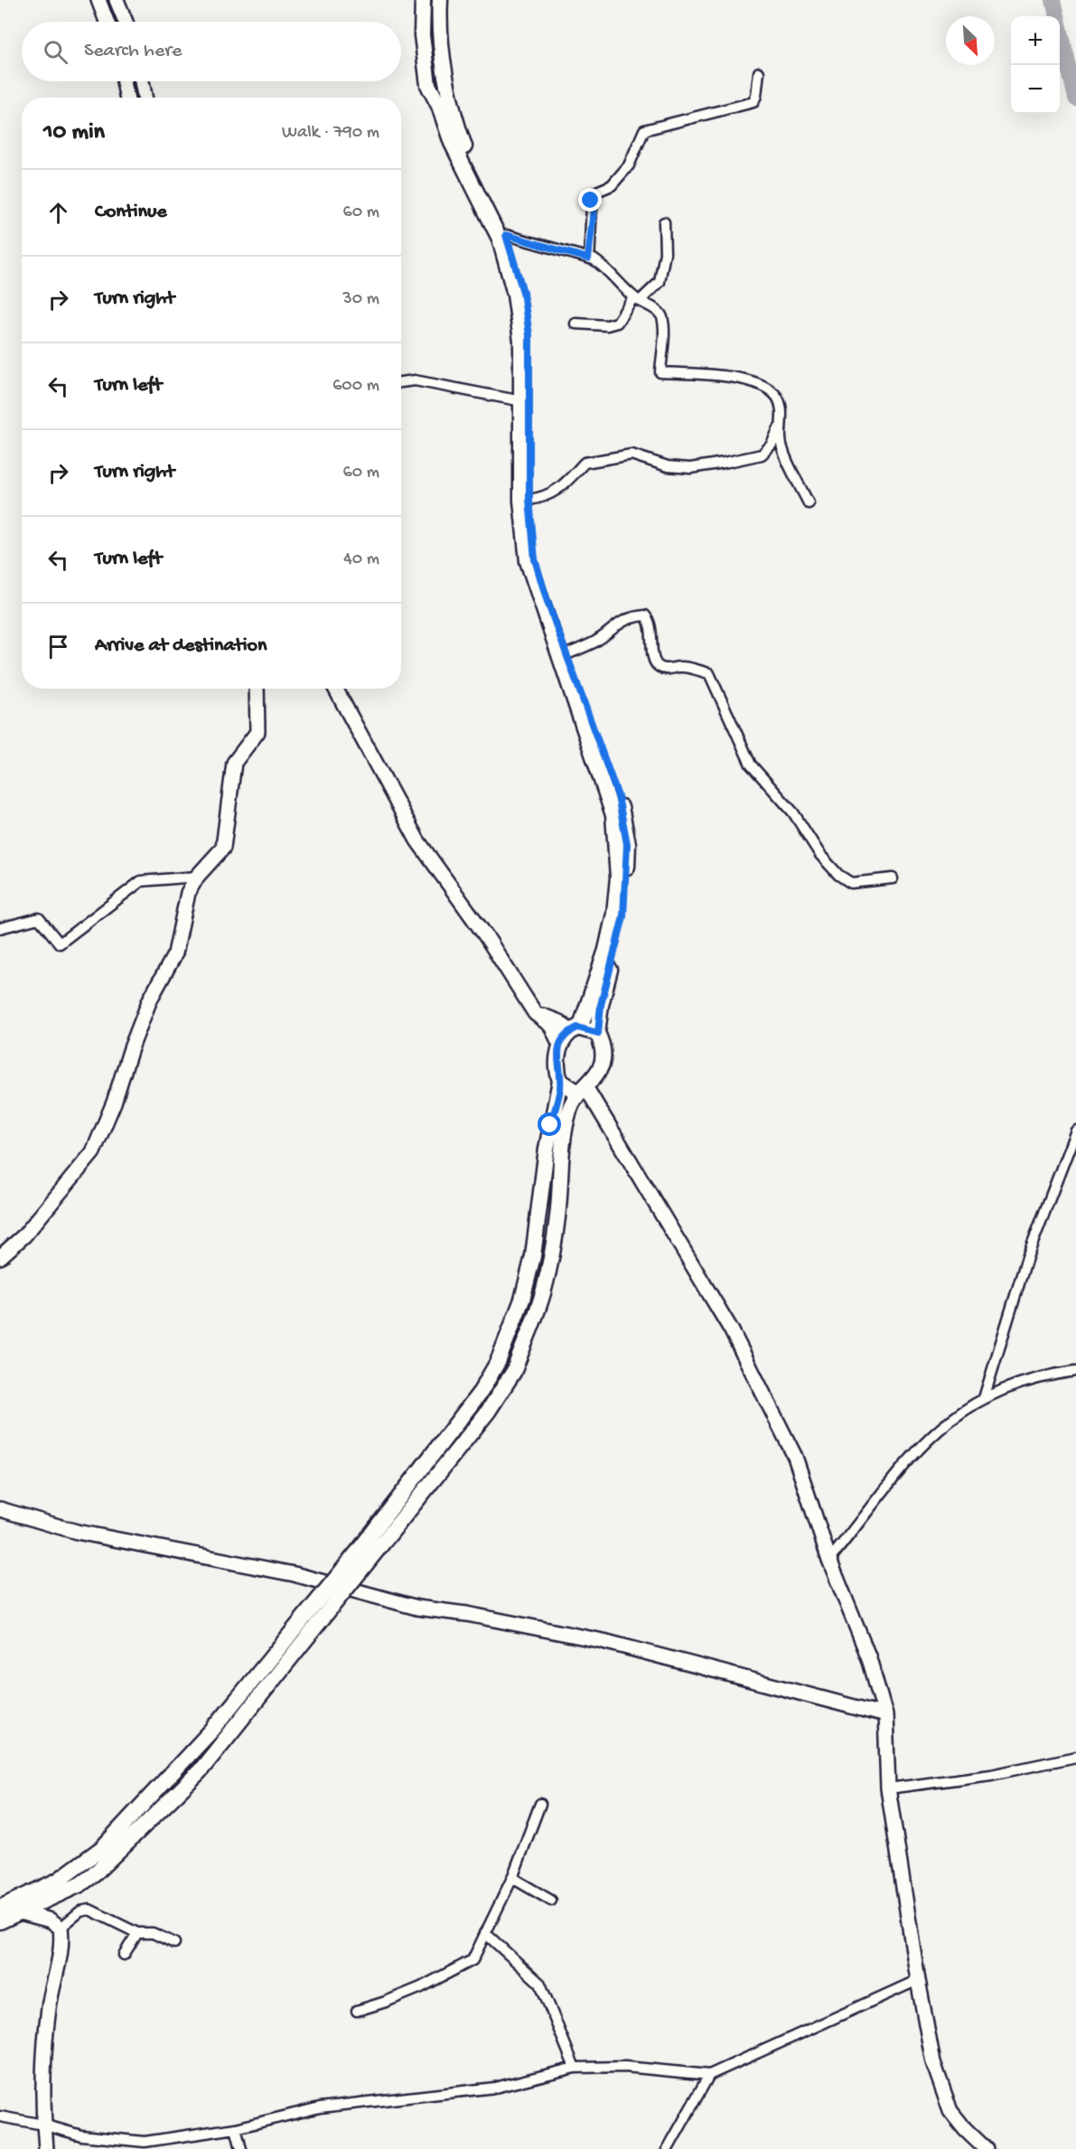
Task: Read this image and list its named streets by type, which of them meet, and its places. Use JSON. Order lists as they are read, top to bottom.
{
  "north": "bottom right",
  "page": {
    "map_buttons": ["+", "−"],
    "search": "Search here",
    "heading": ["10 min", "Walk · 790 m"],
    "list": [
      ["Continue", "60 m"],
      ["Turn right", "30 m"],
      ["Turn left", "600 m"],
      ["Turn right", "60 m"],
      ["Turn left", "40 m"],
      "Arrive at destination"
    ]
  }
}
